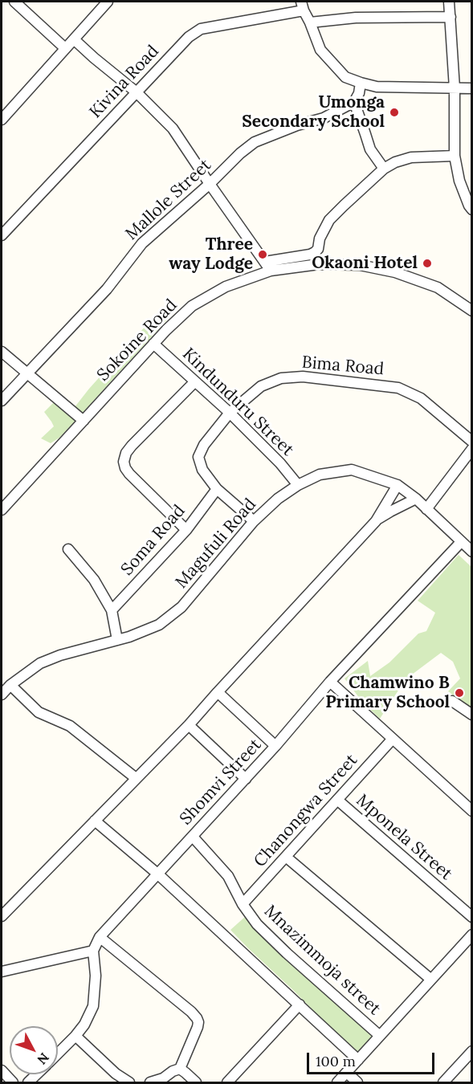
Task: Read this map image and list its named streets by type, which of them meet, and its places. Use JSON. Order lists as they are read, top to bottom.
{
  "streets": {
    "street": [
      "Kivina Road",
      "Mallole Street",
      "Sokoine Road",
      "Bima Road",
      "Kindunduru Street",
      "Soma Road",
      "Magufuli Road",
      "Shomvi Street",
      "Chanongwa Street",
      "Mponela Street",
      "Mnazimmoja street"
    ]
  },
  "crossings": [
    ["Sokoine Road", "Kindunduru Street"],
    ["Bima Road", "Kindunduru Street"],
    ["Bima Road", "Soma Road"],
    ["Bima Road", "Magufuli Road"],
    ["Kindunduru Street", "Magufuli Road"],
    ["Magufuli Road", "Shomvi Street"],
    ["Shomvi Street", "Mnazimmoja street"],
    ["Chanongwa Street", "Mponela Street"],
    ["Chanongwa Street", "Mnazimmoja street"]
  ],
  "places": [
    "Umonga Secondary School",
    "Three way Lodge",
    "Okaoni Hotel",
    "Chamwino B Primary School"
  ],
  "scale_bar": "100 m",
  "north": "bottom right"
}
